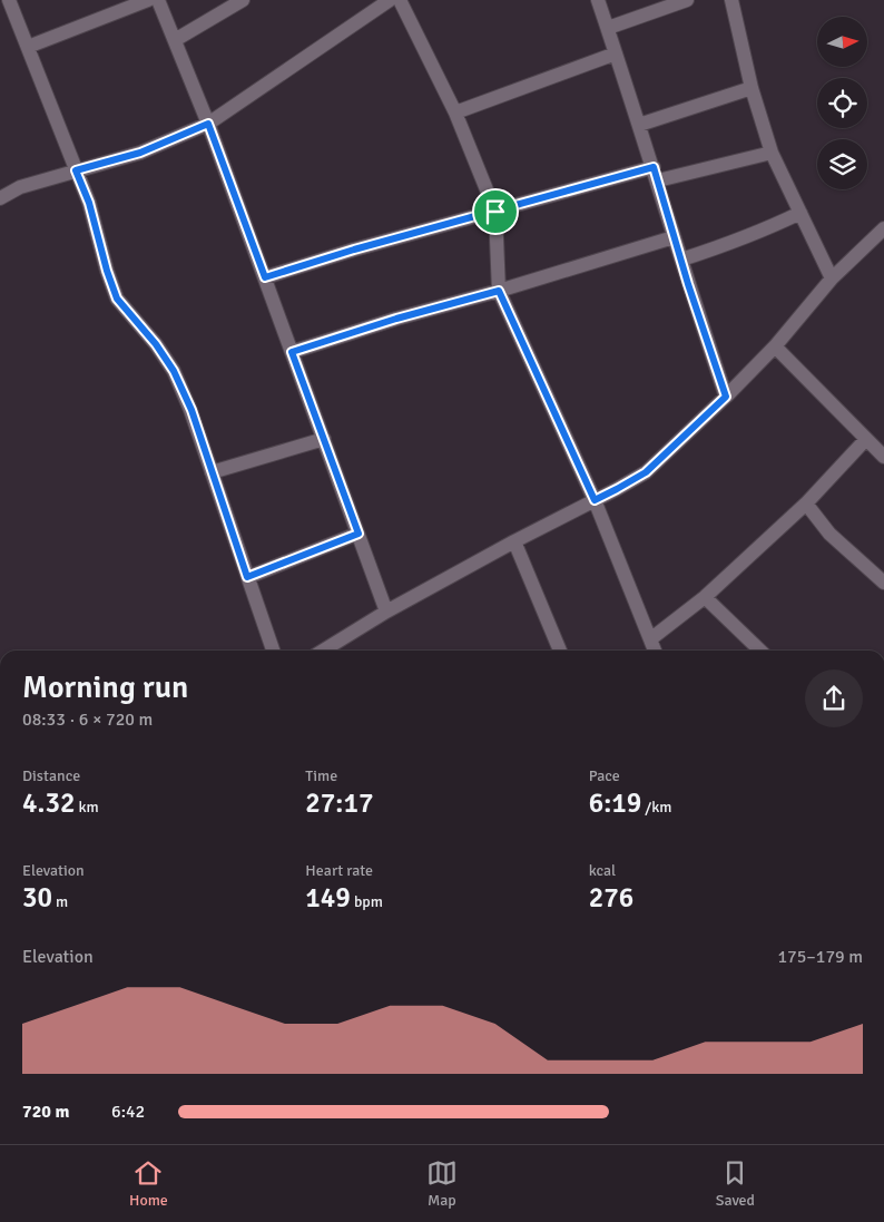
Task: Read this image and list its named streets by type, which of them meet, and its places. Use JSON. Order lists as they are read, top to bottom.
{
  "north": "right",
  "page": {
    "heading": ["Morning run", "08:33 · 6 × 720 m"],
    "stats": [
      ["Distance", "4.32 km"],
      ["Time", "27:17"],
      ["Pace", "6:19 /km"],
      ["Elevation", "30 m"],
      ["Heart rate", "149 bpm"],
      ["kcal", "276"]
    ],
    "chart": ["Elevation", "175–179 m"],
    "list": [
      {
        "name": "720 m",
        "note": "6:42"
      }
    ],
    "tabs": ["Home", "Map", "Saved"]
  }
}
